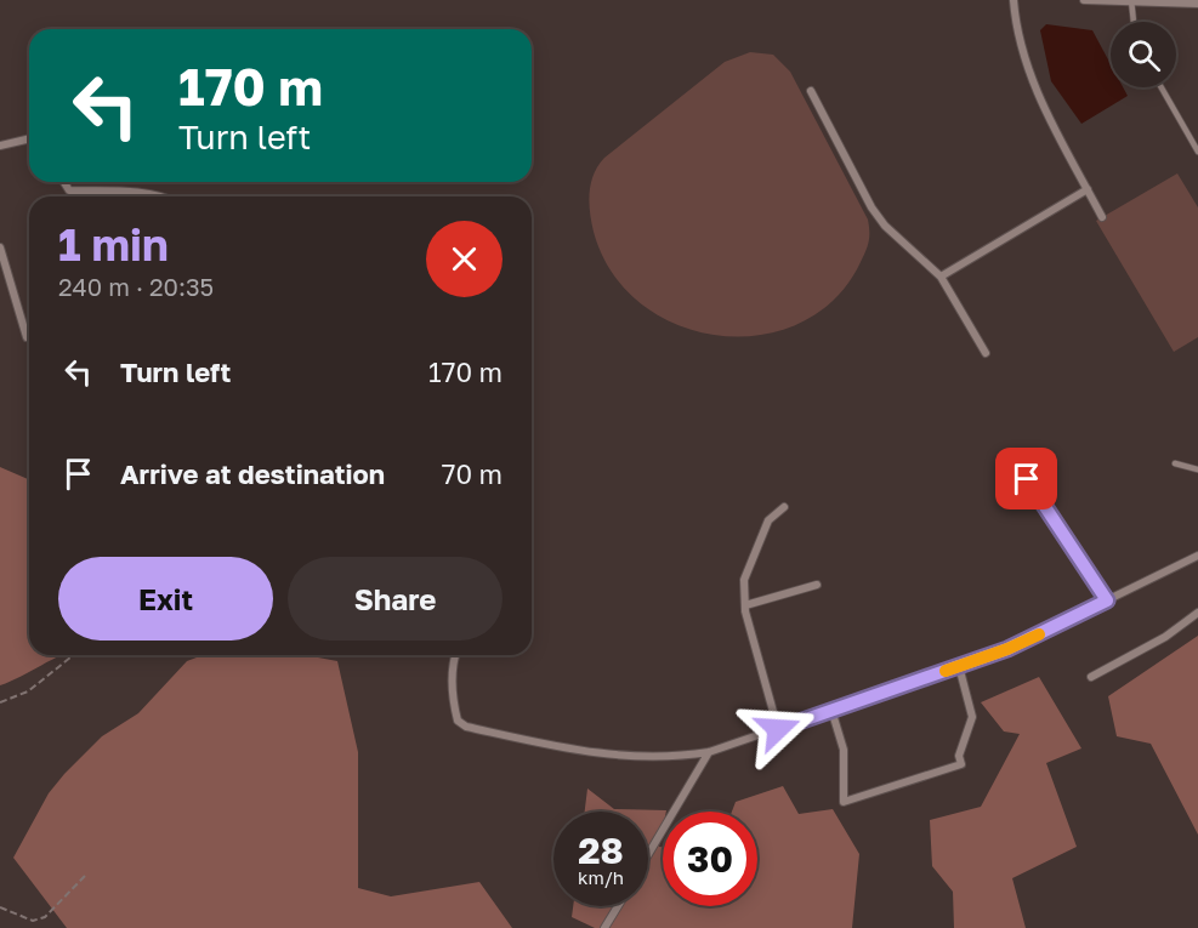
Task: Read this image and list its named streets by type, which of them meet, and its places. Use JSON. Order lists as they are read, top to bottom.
{
  "page": {
    "turn": ["170 m", "Turn left"],
    "heading": ["1 min", "240 m · 20:35"],
    "list": [
      {
        "name": "Turn left",
        "value": "170 m"
      },
      {
        "name": "Arrive at destination",
        "value": "70 m"
      }
    ],
    "buttons": ["Exit", "Share"],
    "speed": "28 km/h",
    "limit": "30"
  }
}
